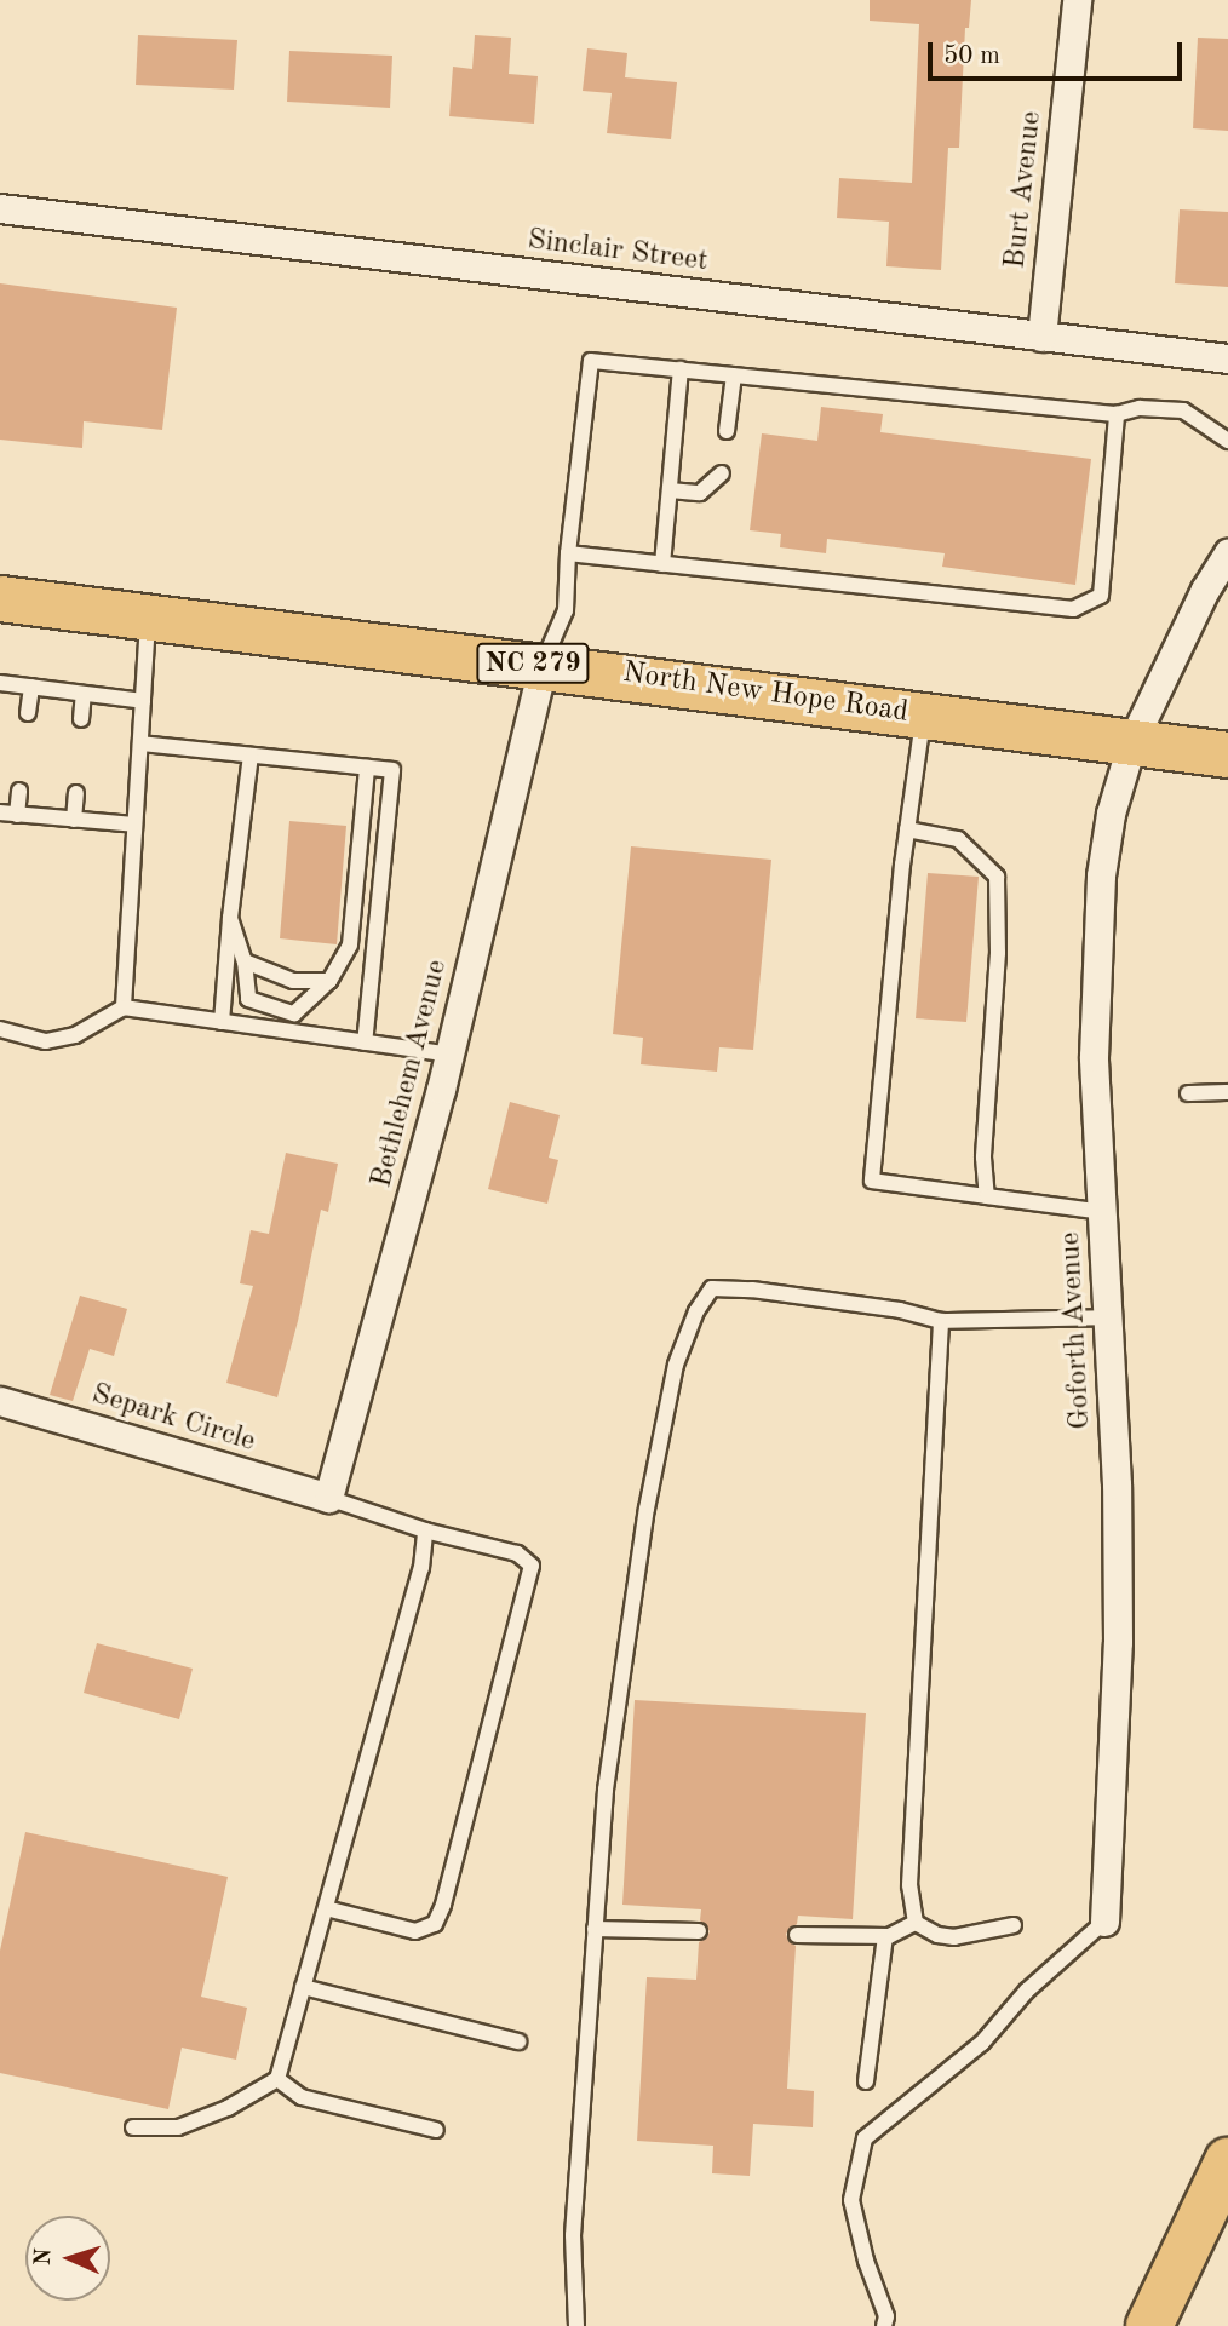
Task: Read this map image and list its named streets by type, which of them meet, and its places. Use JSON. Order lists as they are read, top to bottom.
{
  "streets": {
    "main road": ["NC 279", "North New Hope Road"],
    "street": [
      "Burt Avenue",
      "Sinclair Street",
      "Bethlehem Avenue",
      "Goforth Avenue",
      "Separk Circle"
    ]
  },
  "crossings": [
    ["Burt Avenue", "Sinclair Street"],
    ["North New Hope Road", "Bethlehem Avenue"],
    ["North New Hope Road", "Goforth Avenue"],
    ["Bethlehem Avenue", "Separk Circle"]
  ],
  "scale_bar": "50 m",
  "north": "left"
}
